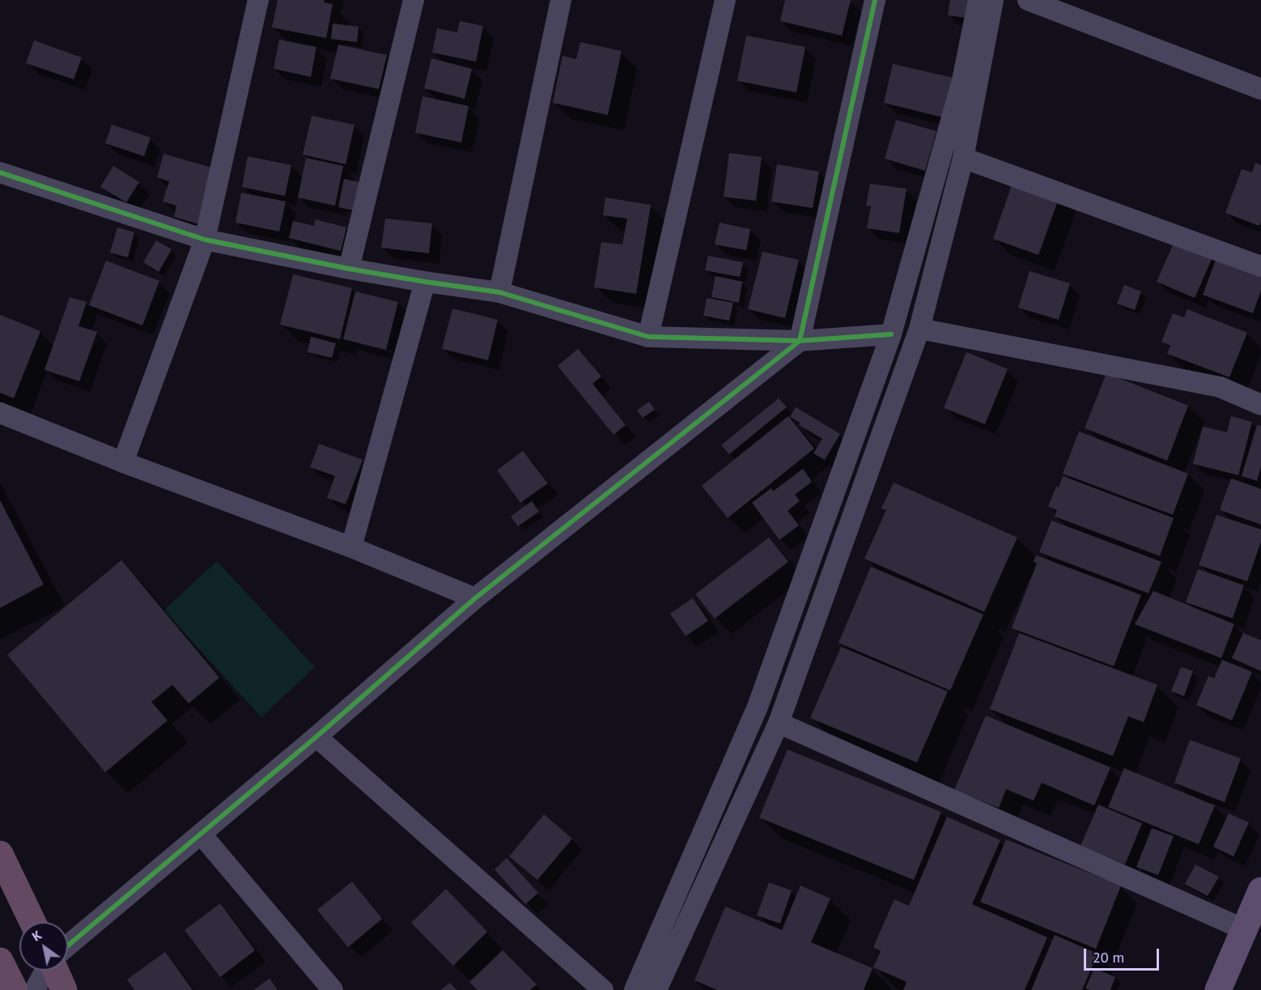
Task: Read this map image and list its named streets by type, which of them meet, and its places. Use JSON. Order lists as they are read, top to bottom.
{
  "scale_bar": "20 m",
  "north": "top left"
}
